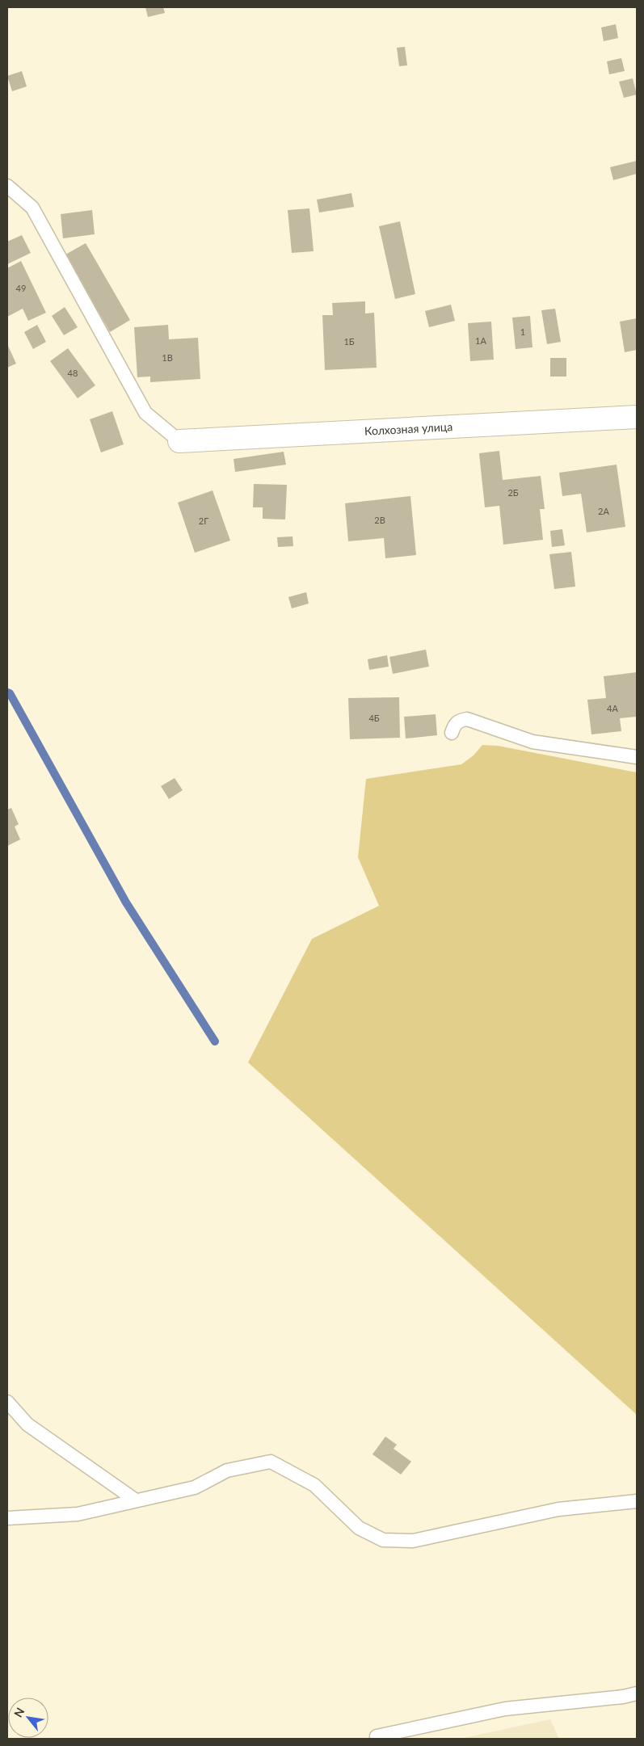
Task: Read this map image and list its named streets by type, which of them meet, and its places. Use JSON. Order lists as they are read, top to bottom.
{
  "streets": {
    "street": ["Колхозная улица"]
  },
  "house_numbers": [
    "49",
    "1",
    "1А",
    "1Б",
    "1В",
    "48",
    "2Б",
    "2А",
    "2В",
    "2Г",
    "4А",
    "4Б"
  ],
  "north": "top left"
}
